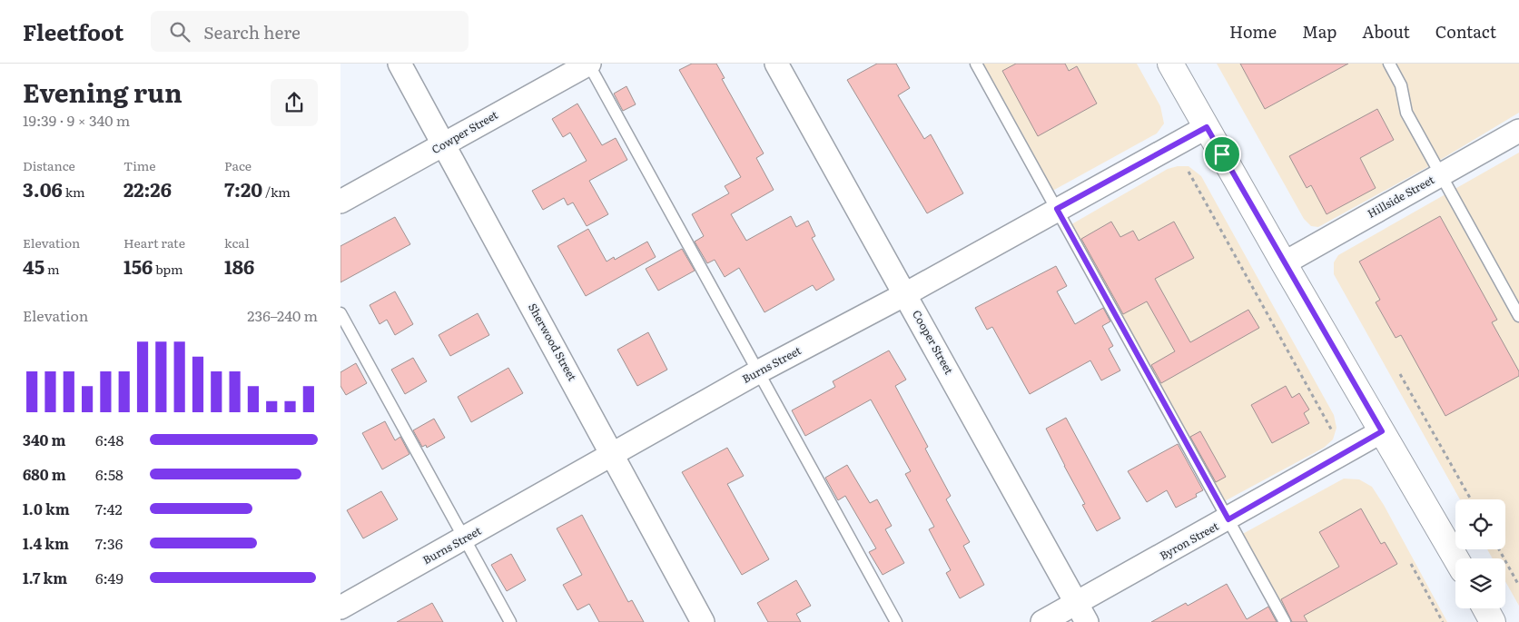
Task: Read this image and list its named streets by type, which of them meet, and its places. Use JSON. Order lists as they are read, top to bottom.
{
  "streets": {
    "street": [
      "Cowper Street",
      "Hillside Street",
      "Sherwood Street",
      "Cooper Street",
      "Burns Street",
      "Byron Street"
    ]
  },
  "crossings": [
    ["Cowper Street", "Sherwood Street"],
    ["Sherwood Street", "Burns Street"],
    ["Cooper Street", "Burns Street"],
    ["Cooper Street", "Byron Street"]
  ],
  "page": {
    "header": "Fleetfoot",
    "search": "Search here",
    "nav": [
      "Home",
      "Map",
      "About",
      "Contact"
    ],
    "heading": ["Evening run", "19:39 · 9 × 340 m"],
    "stats": [
      ["Distance", "3.06 km"],
      ["Time", "22:26"],
      ["Pace", "7:20 /km"],
      ["Elevation", "45 m"],
      ["Heart rate", "156 bpm"],
      ["kcal", "186"]
    ],
    "chart": ["Elevation", "236–240 m"],
    "list": [
      {
        "name": "340 m",
        "note": "6:48"
      },
      {
        "name": "680 m",
        "note": "6:58"
      },
      {
        "name": "1.0 km",
        "note": "7:42"
      },
      {
        "name": "1.4 km",
        "note": "7:36"
      },
      {
        "name": "1.7 km",
        "note": "6:49"
      }
    ]
  }
}
